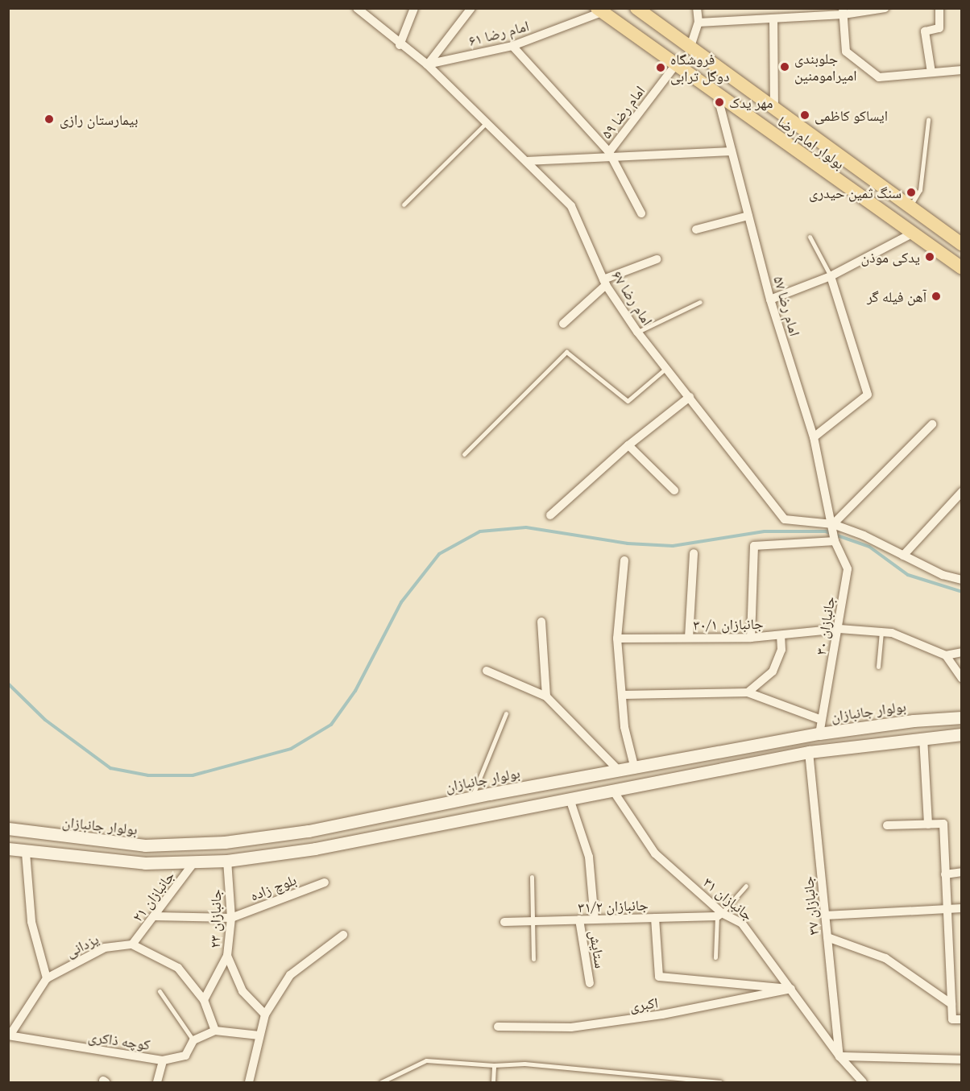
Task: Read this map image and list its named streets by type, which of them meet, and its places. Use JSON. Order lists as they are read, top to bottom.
{
  "streets": {
    "main road": ["بولوار امام رضا", "بولوار جانبازان"],
    "street": [
      "امام رضا ۶۱",
      "امام رضا ۵۹",
      "امام رضا ۶۷",
      "امام رضا ۵۷",
      "جانبازان ۳۰/۱",
      "جانبازان ۳۰",
      "بلوچ زاده",
      "جانبازان ۲۱",
      "جانبازان ۳۱",
      "جانبازان ۳۱/۲",
      "جانبازان ۳۷",
      "جانبازان ۲۳",
      "یزدانی",
      "ستایش",
      "اکبری",
      "کوچه ذاکری"
    ]
  },
  "crossings": [
    ["امام رضا ۶۱", "بولوار امام رضا"],
    ["امام رضا ۶۱", "امام رضا ۶۷"],
    ["امام رضا ۵۹", "بولوار امام رضا"],
    ["بولوار امام رضا", "امام رضا ۵۷"],
    ["امام رضا ۶۷", "امام رضا ۵۷"],
    ["امام رضا ۶۷", "جانبازان ۳۰"],
    ["امام رضا ۵۷", "جانبازان ۳۰"],
    ["جانبازان ۳۰/۱", "جانبازان ۳۰"],
    ["جانبازان ۳۰", "بولوار جانبازان"],
    ["بلوچ زاده", "جانبازان ۲۳"],
    ["جانبازان ۲۱", "یزدانی"],
    ["جانبازان ۳۱", "جانبازان ۳۱/۲"],
    ["جانبازان ۳۱", "جانبازان ۳۷"],
    ["جانبازان ۳۱", "اکبری"],
    ["جانبازان ۳۱/۲", "ستایش"]
  ],
  "places": [
    "جلوبندی امیرامومنین",
    "فروشگاه دوگل ترابی",
    "مهر یدک",
    "ایساکو کاظمی",
    "بیمارستان رازی",
    "سنگ ثمین حیدری",
    "یدکی موذن",
    "آهن فیله گر"
  ]
}
